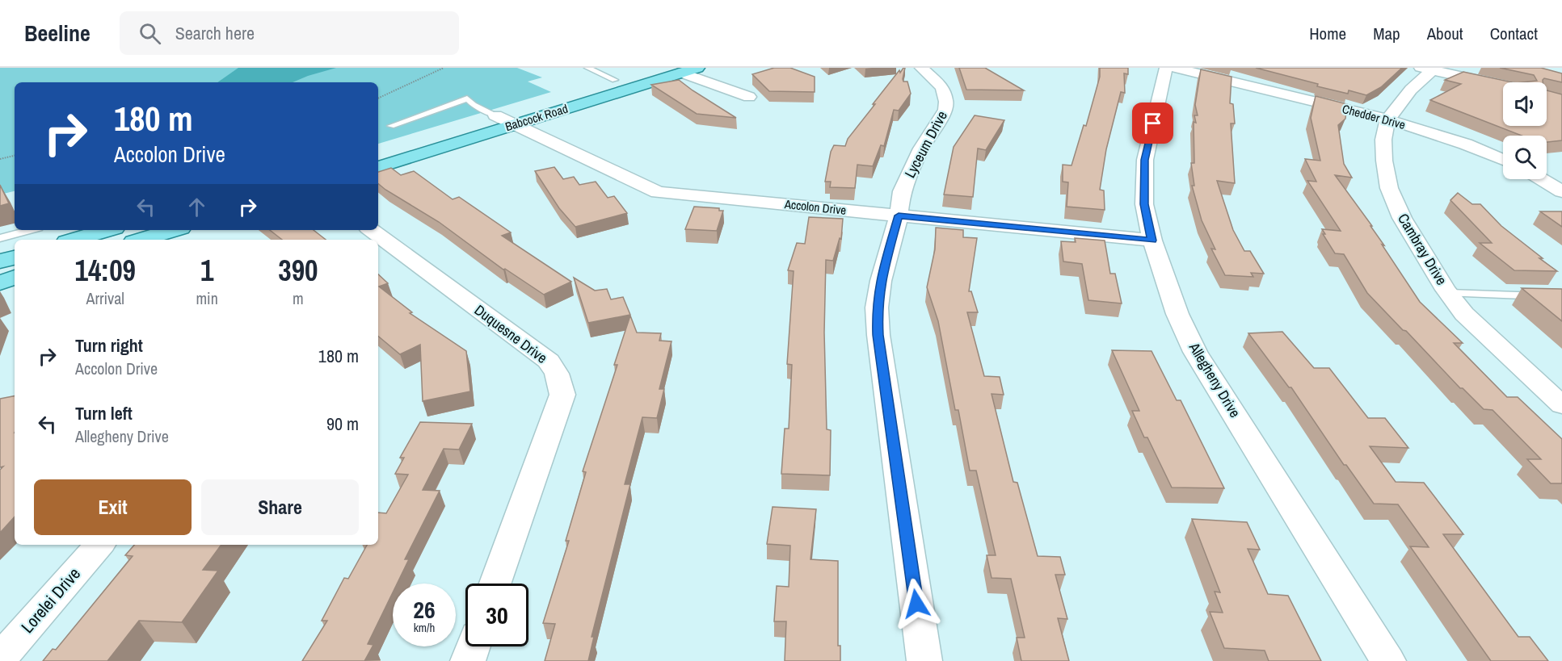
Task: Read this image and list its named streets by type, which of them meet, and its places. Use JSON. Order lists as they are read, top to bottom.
{
  "streets": {
    "main road": ["Babcock Road"],
    "street": [
      "Chedder Drive",
      "Lyceum Drive",
      "Accolon Drive",
      "Cambray Drive",
      "Duquesne Drive",
      "Allegheny Drive",
      "Lorelei Drive"
    ]
  },
  "crossings": [
    ["Chedder Drive", "Cambray Drive"],
    ["Babcock Road", "Accolon Drive"],
    ["Lyceum Drive", "Accolon Drive"],
    ["Accolon Drive", "Allegheny Drive"]
  ],
  "page": {
    "header": "Beeline",
    "search": "Search here",
    "nav": [
      "Home",
      "Map",
      "About",
      "Contact"
    ],
    "turn": ["180 m", "Accolon Drive"],
    "eta": [
      "14:09",
      "Arrival",
      "1",
      "min",
      "390",
      "m"
    ],
    "list": [
      {
        "name": "Turn right",
        "note": "Accolon Drive",
        "value": "180 m"
      },
      {
        "name": "Turn left",
        "note": "Allegheny Drive",
        "value": "90 m"
      }
    ],
    "buttons": ["Exit", "Share"],
    "speed": "26 km/h",
    "limit": "30"
  }
}
